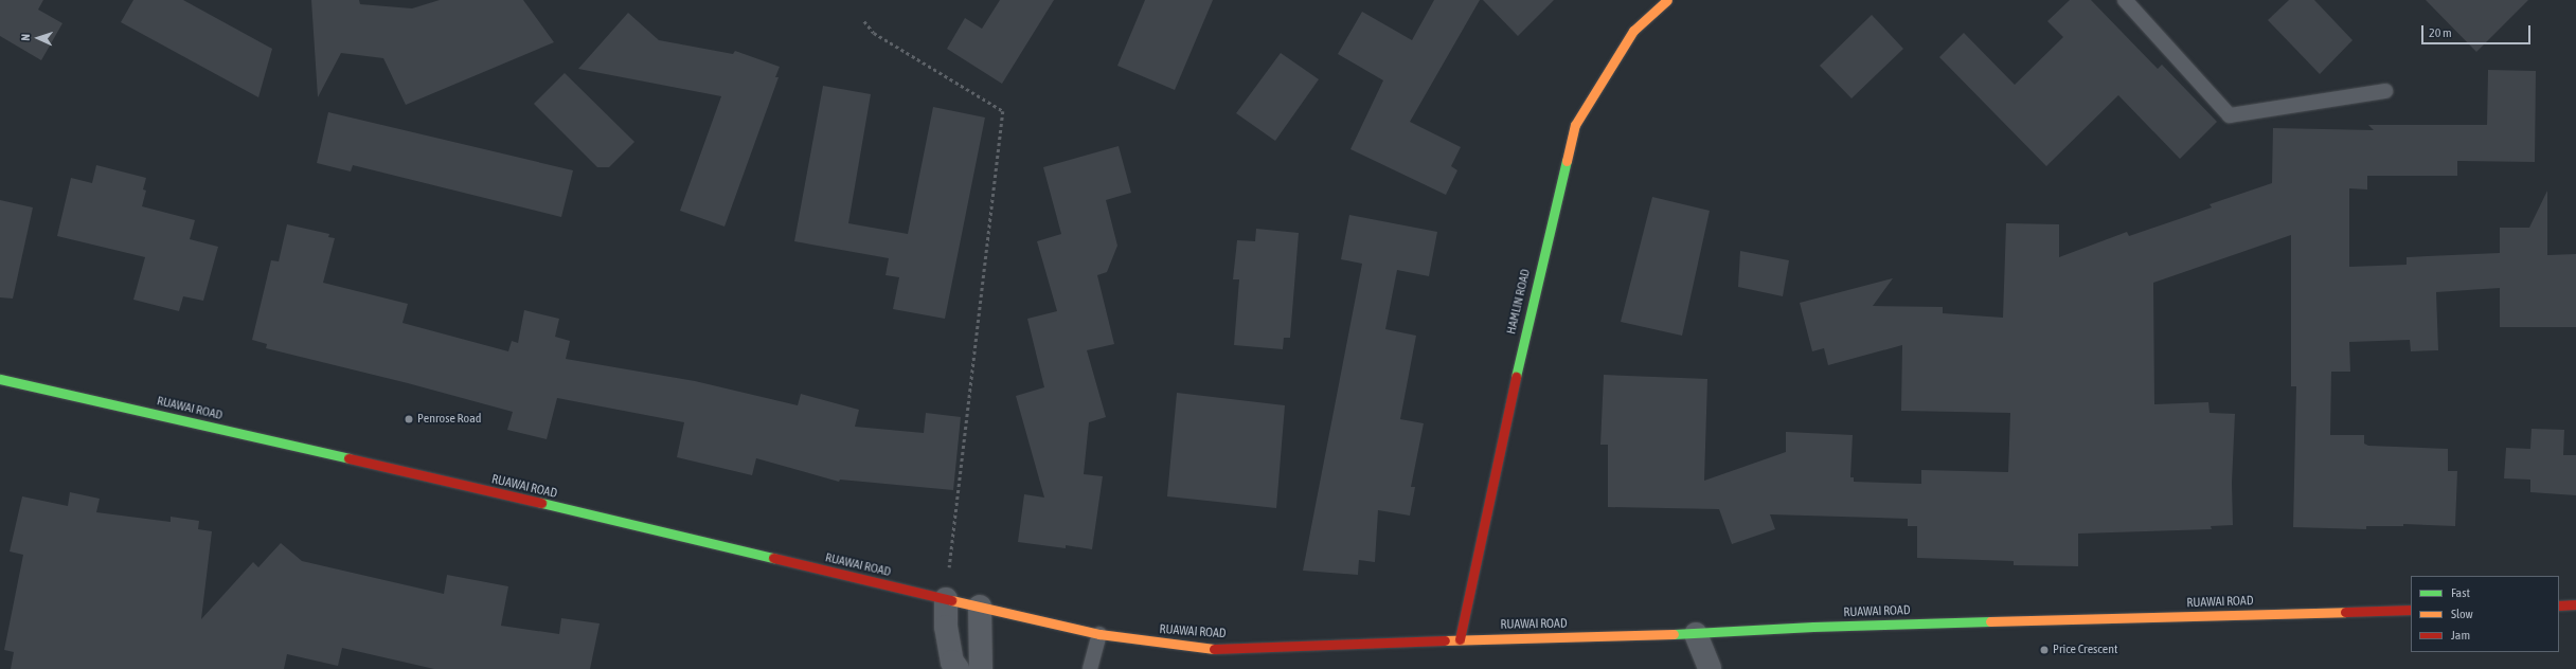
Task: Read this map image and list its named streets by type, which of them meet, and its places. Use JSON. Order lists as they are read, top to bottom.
{
  "streets": {
    "street": ["HAMLIN ROAD", "RUAWAI ROAD"]
  },
  "crossings": [
    ["HAMLIN ROAD", "RUAWAI ROAD"]
  ],
  "places": ["Penrose Road", "Price Crescent"],
  "legend": ["Fast", "Slow", "Jam"],
  "scale_bar": "20 m",
  "north": "left"
}
